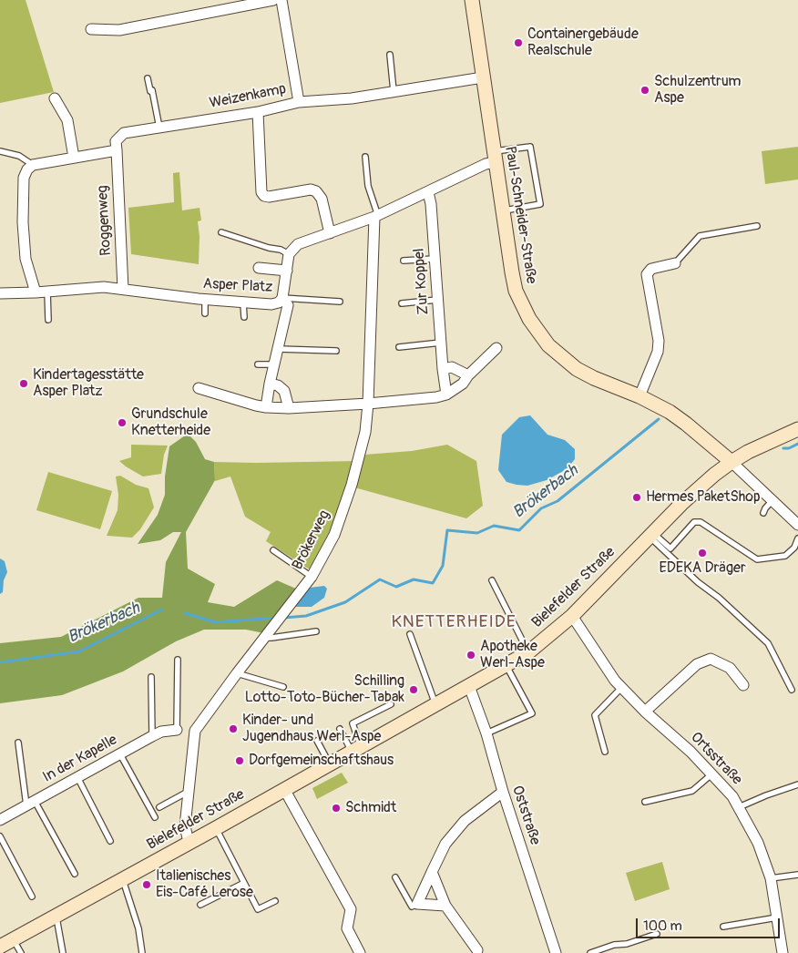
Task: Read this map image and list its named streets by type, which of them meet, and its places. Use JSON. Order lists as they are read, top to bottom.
{
  "streets": {
    "main road": ["Paul-Schneider-Straße", "Bielefelder Straße"],
    "street": [
      "Weizenkamp",
      "Roggenweg",
      "Zur Koppel",
      "Asper Platz",
      "Brökerweg",
      "In der Kapelle",
      "Ortsstraße",
      "Oststraße"
    ]
  },
  "crossings": [
    ["Weizenkamp", "Paul-Schneider-Straße"],
    ["Weizenkamp", "Roggenweg"],
    ["Paul-Schneider-Straße", "Bielefelder Straße"],
    ["Roggenweg", "Asper Platz"],
    ["Brökerweg", "Bielefelder Straße"],
    ["Bielefelder Straße", "Ortsstraße"],
    ["Bielefelder Straße", "Oststraße"]
  ],
  "districts": ["KNETTERHEIDE"],
  "water": ["Brökerbach"],
  "places": [
    "Containergebäude Realschule",
    "Schulzentrum Aspe",
    "Kindertagesstätte Asper Platz",
    "Grundschule Knetterheide",
    "Hermes PaketShop",
    "EDEKA Dräger",
    "Apotheke Werl-Aspe",
    "Schilling Lotto-Toto-Bücher-Tabak",
    "Kinder- und Jugendhaus Werl-Aspe",
    "Dorfgemeinschaftshaus",
    "Schmidt",
    "Italienisches Eis-Café Lerose"
  ],
  "scale_bar": "100 m"
}
